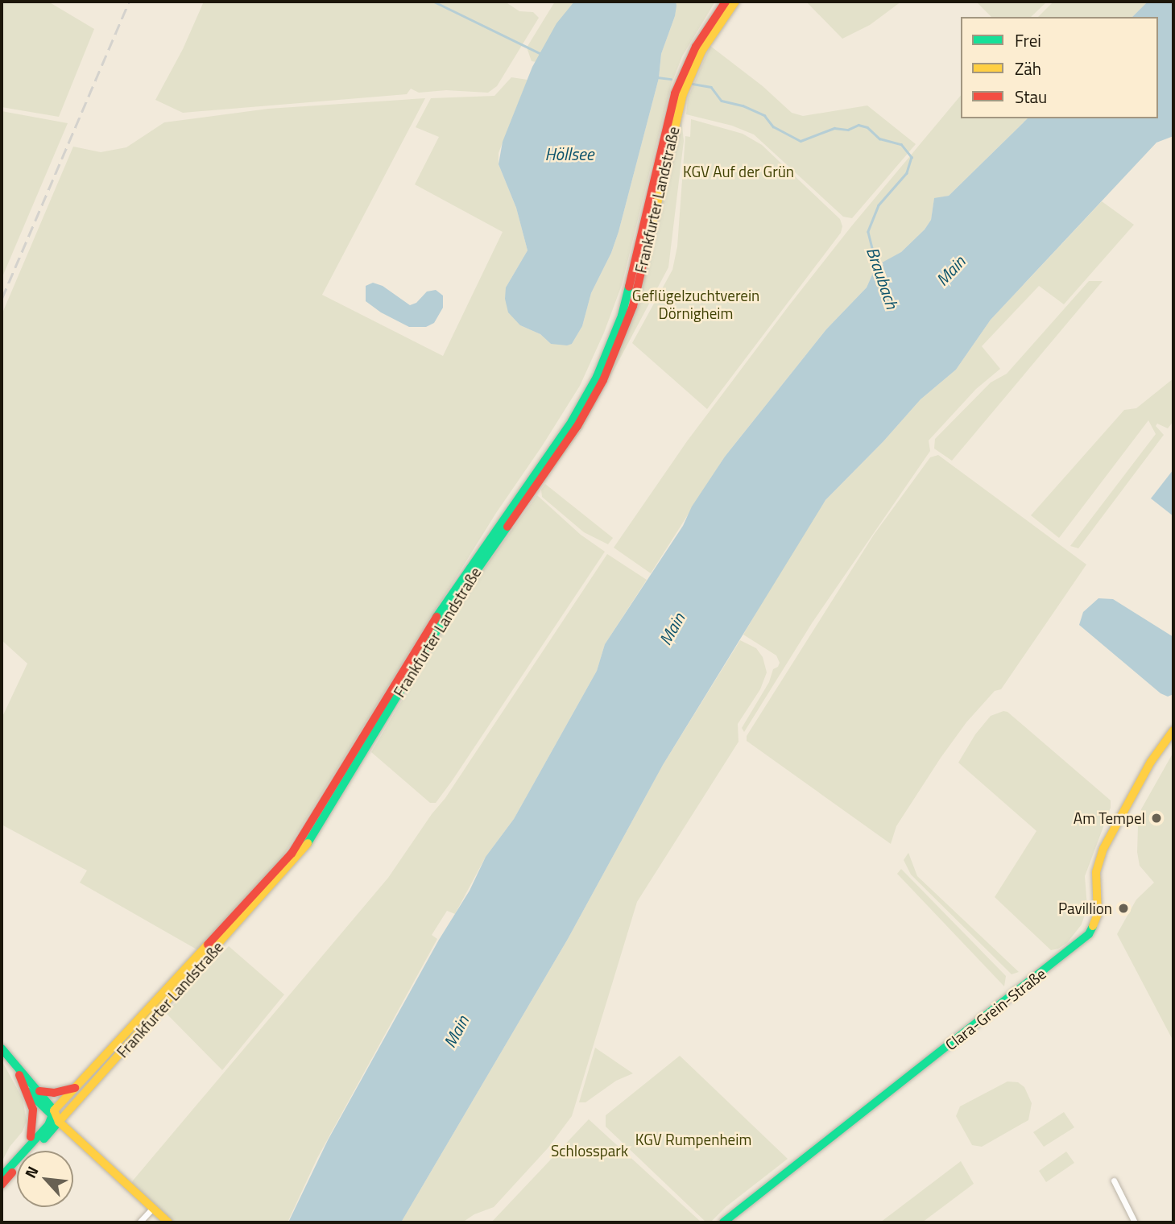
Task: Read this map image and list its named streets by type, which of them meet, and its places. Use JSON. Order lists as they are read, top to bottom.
{
  "streets": {
    "main road": ["Frankfurter Landstraße", "Clara-Grein-Straße"]
  },
  "water": ["Höllsee", "Main", "Braubach"],
  "parks": [
    "KGV Auf der Grün",
    "Geflügelzuchtverein Dörnigheim",
    "KGV Rumpenheim",
    "Schlosspark"
  ],
  "places": ["Am Tempel", "Pavillion"],
  "legend": ["Frei", "Zäh", "Stau"],
  "north": "top left"
}
